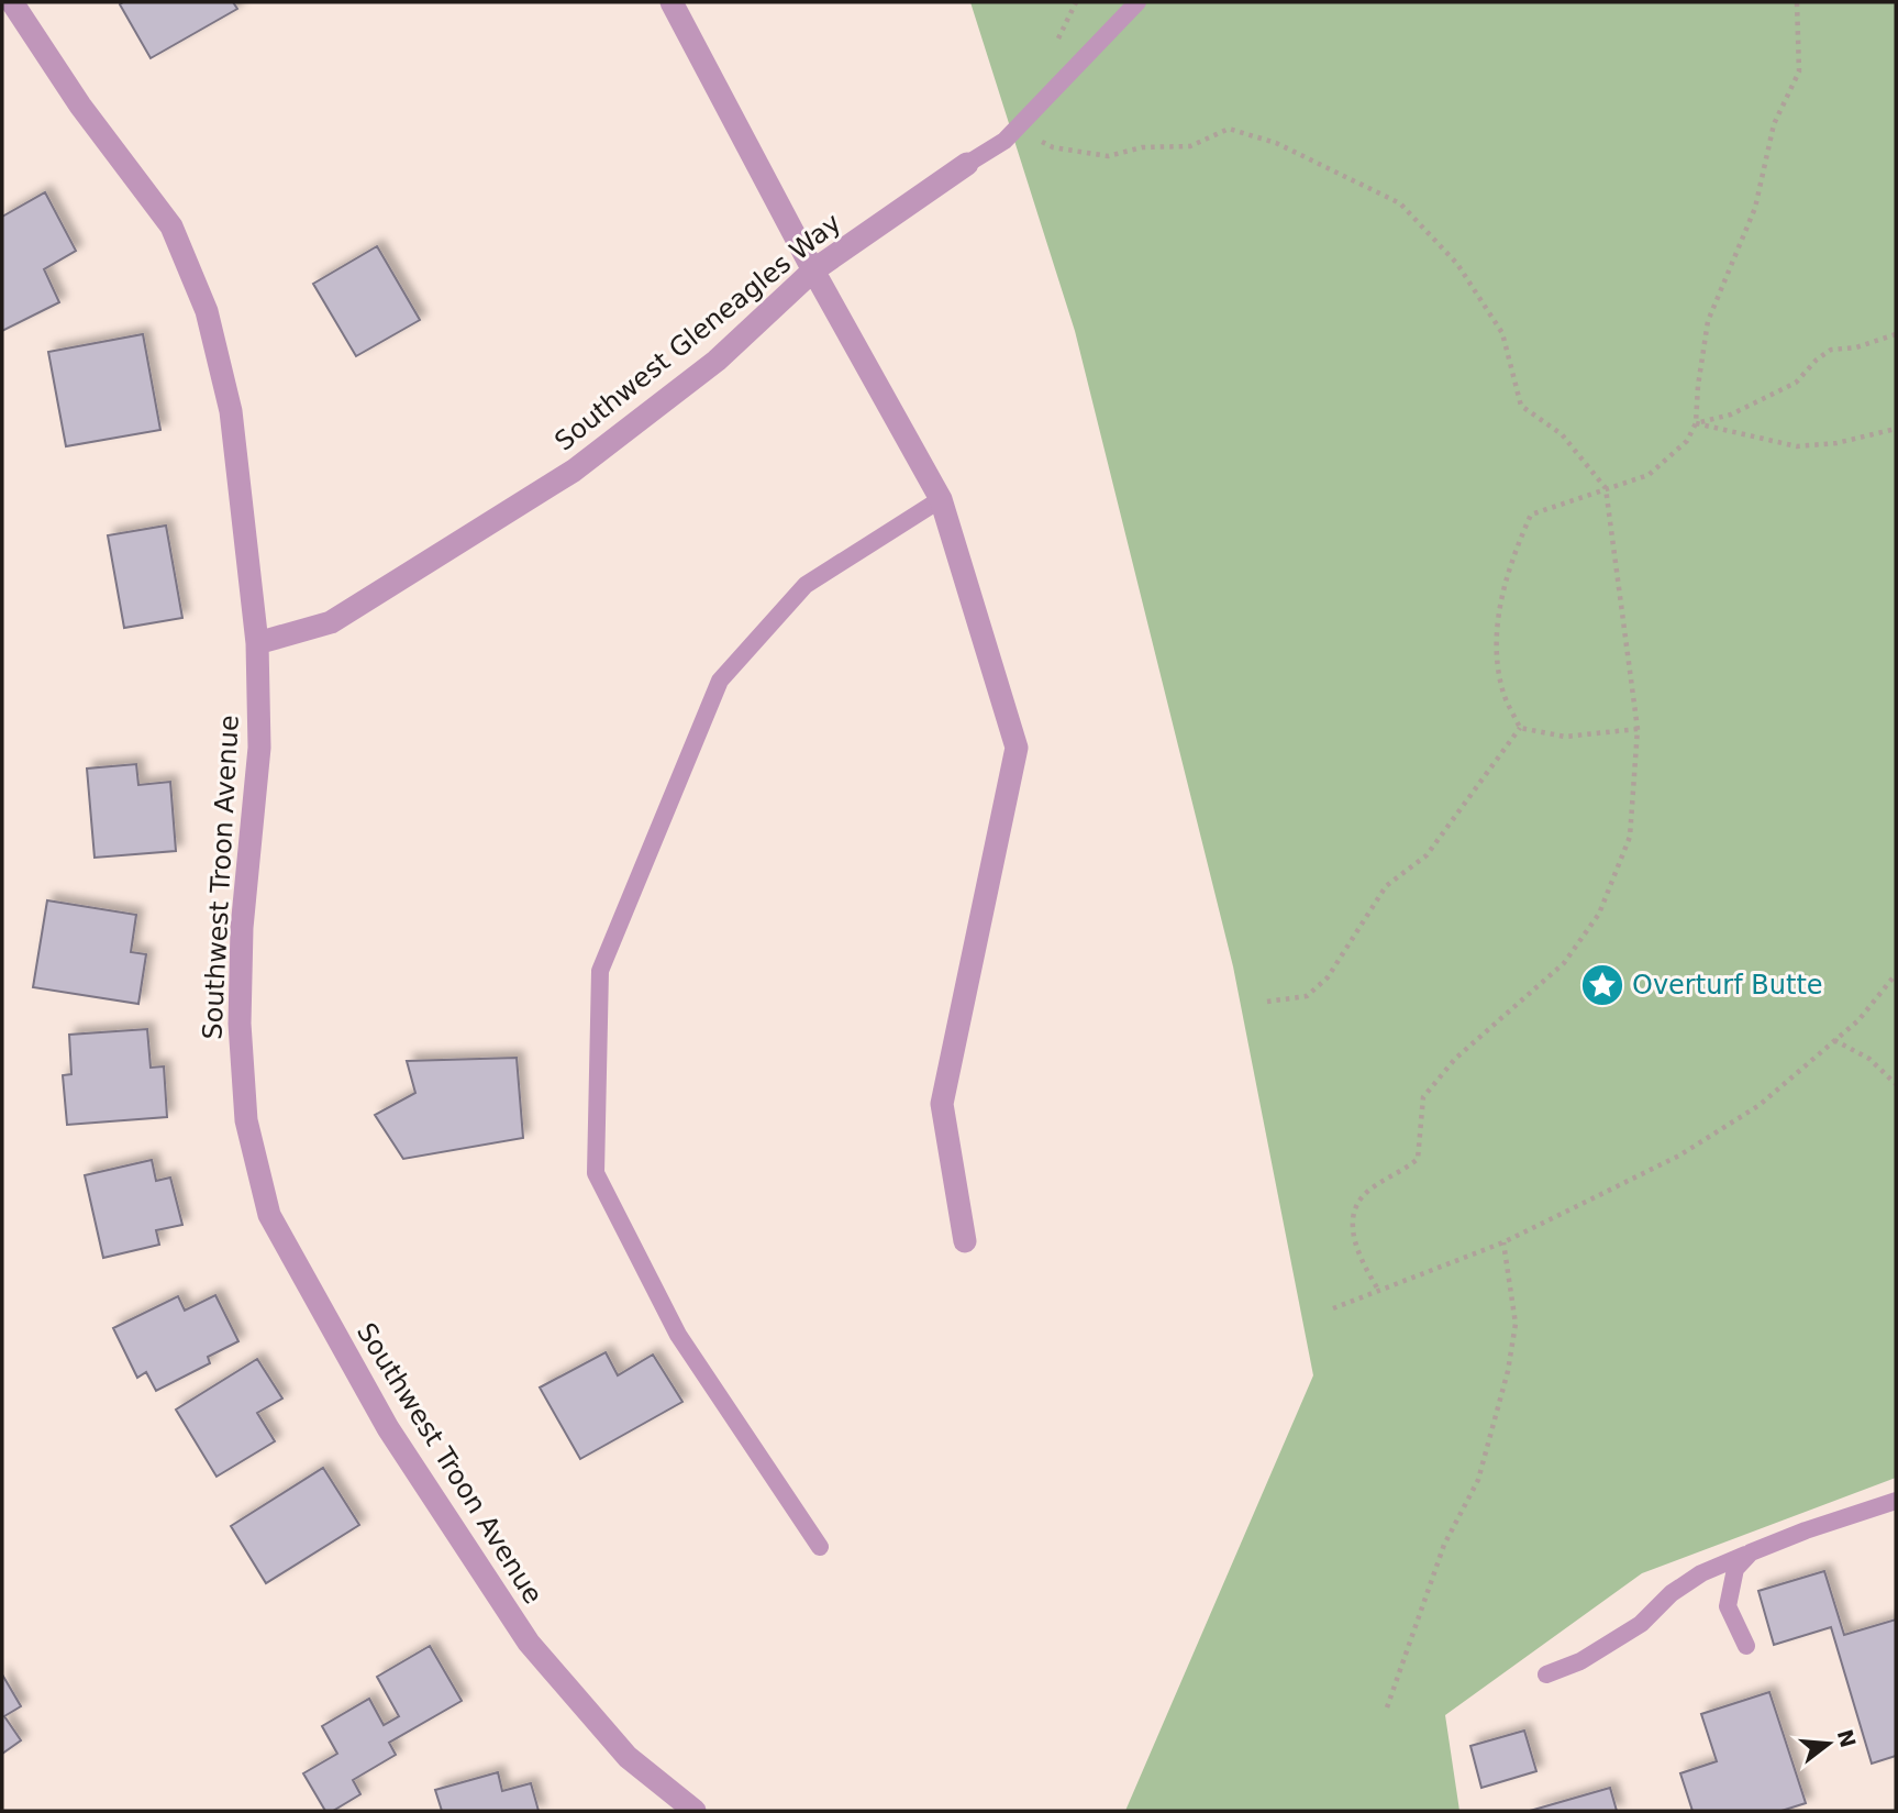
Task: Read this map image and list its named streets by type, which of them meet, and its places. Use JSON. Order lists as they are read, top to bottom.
{
  "streets": {
    "street": ["Southwest Gleneagles Way", "Southwest Troon Avenue"]
  },
  "crossings": [
    ["Southwest Gleneagles Way", "Southwest Troon Avenue"]
  ],
  "places": {
    "place": ["Overturf Butte"]
  },
  "north": "right"
}
